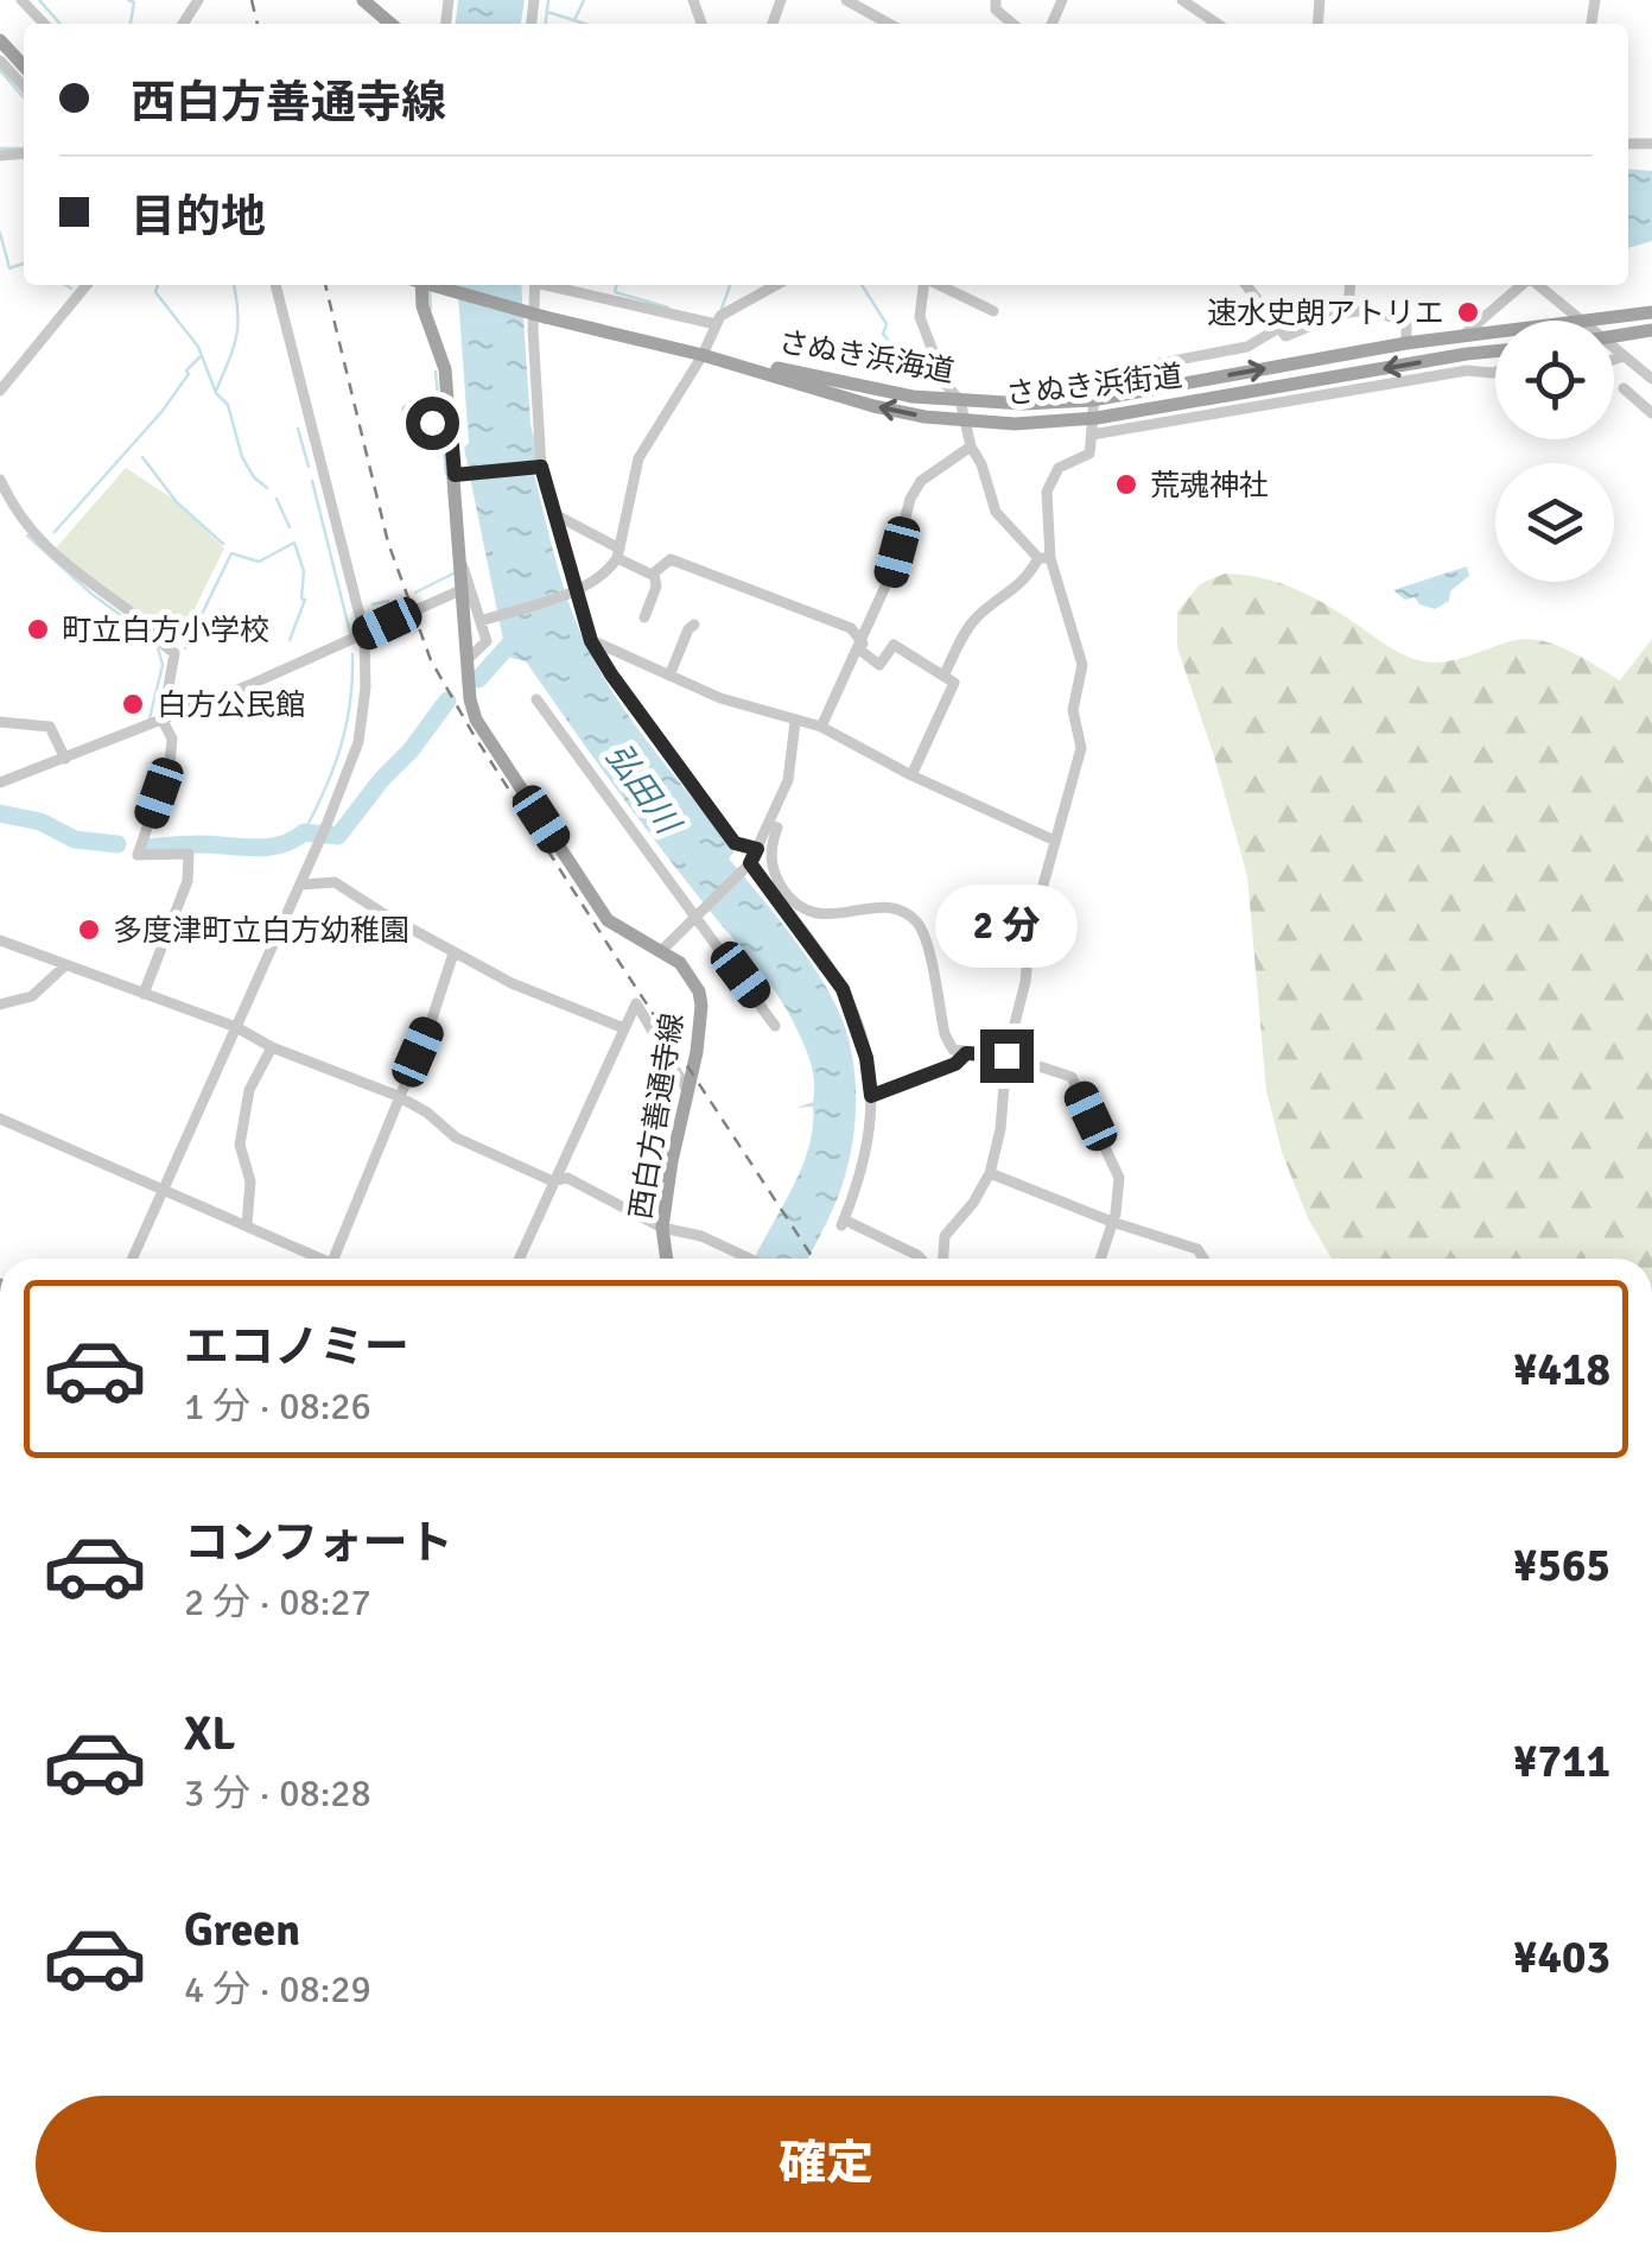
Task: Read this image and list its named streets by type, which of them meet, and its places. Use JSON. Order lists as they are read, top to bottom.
{
  "streets": {
    "main road": ["さぬき浜海道", "さぬき浜街道", "西白方善通寺線"]
  },
  "crossings": [
    ["さぬき浜海道", "さぬき浜街道"]
  ],
  "water": ["弘田川"],
  "places": [
    "速水史朗アトリエ",
    "荒魂神社",
    "町立白方小学校",
    "白方公民館",
    "多度津町立白方幼稚園"
  ],
  "page": {
    "banner": ["西白方善通寺線", "目的地"],
    "bubble": "2 分",
    "list": [
      {
        "name": "エコノミー",
        "note": "1 分 · 08:26",
        "value": "¥418"
      },
      {
        "name": "コンフォート",
        "note": "2 分 · 08:27",
        "value": "¥565"
      },
      {
        "name": "XL",
        "note": "3 分 · 08:28",
        "value": "¥711"
      },
      {
        "name": "Green",
        "note": "4 分 · 08:29",
        "value": "¥403"
      }
    ],
    "buttons": "確定"
  }
}
